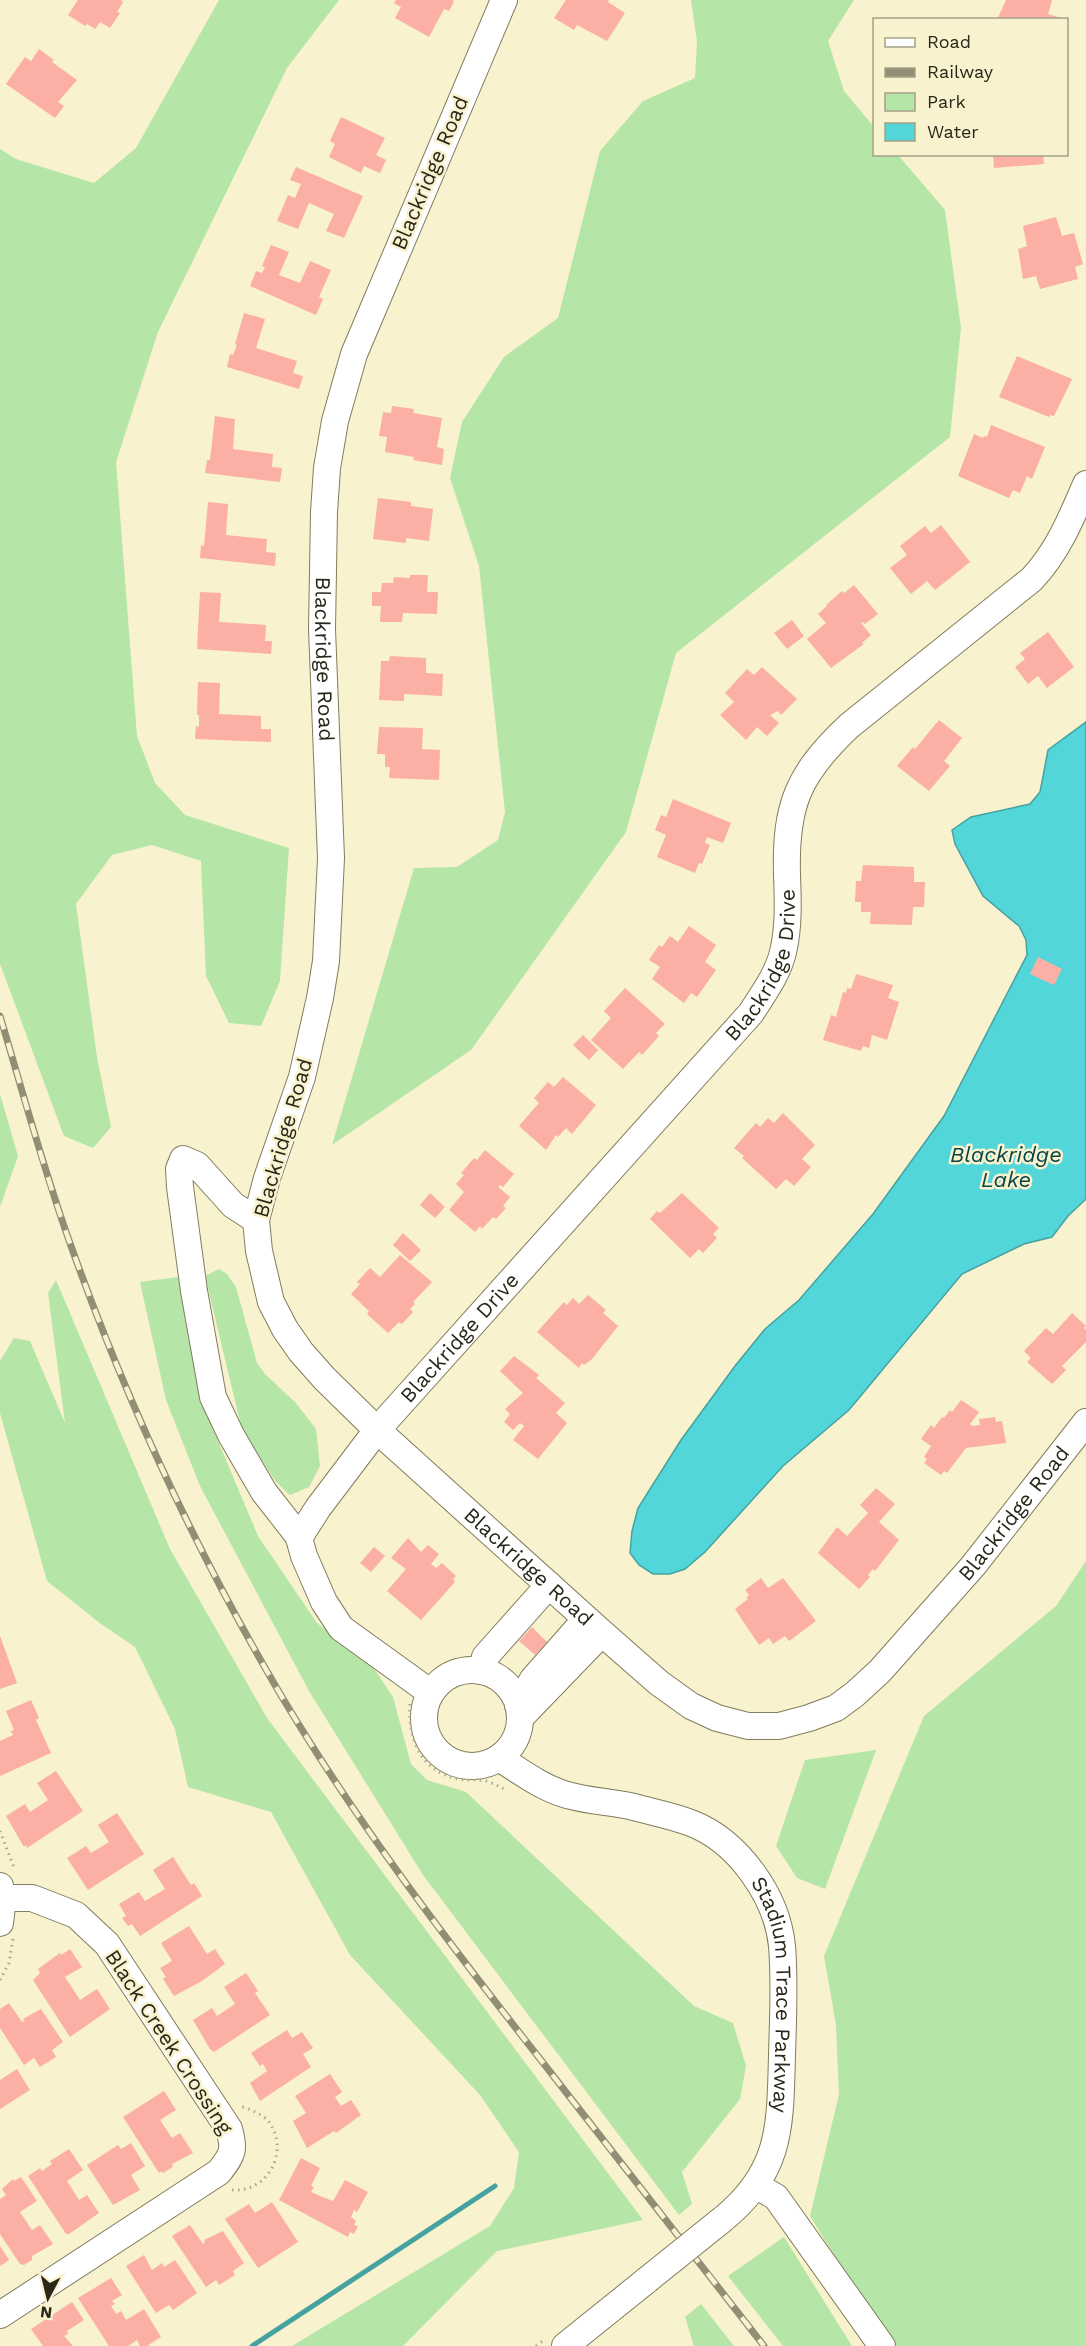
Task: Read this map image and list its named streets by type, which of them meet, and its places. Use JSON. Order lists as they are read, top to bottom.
{
  "streets": {
    "street": [
      "Blackridge Road",
      "Blackridge Drive",
      "Stadium Trace Parkway",
      "Black Creek Crossing"
    ]
  },
  "crossings": [
    ["Blackridge Road", "Blackridge Drive"]
  ],
  "water": ["Blackridge Lake"],
  "legend": [
    "Road",
    "Railway",
    "Park",
    "Water"
  ],
  "north": "bottom"
}
